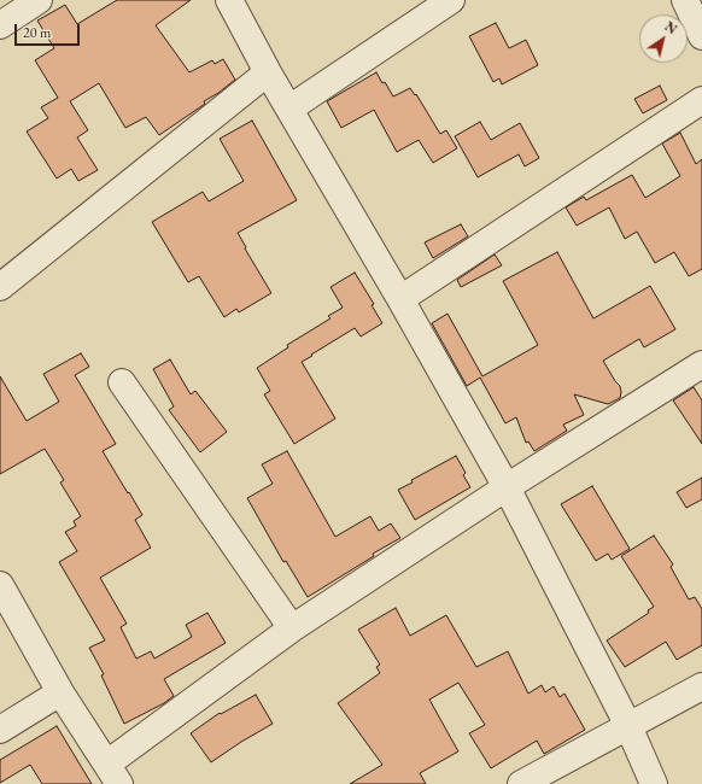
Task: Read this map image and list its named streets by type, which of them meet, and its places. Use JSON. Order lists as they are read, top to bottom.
{
  "scale_bar": "20 m",
  "north": "top right"
}
